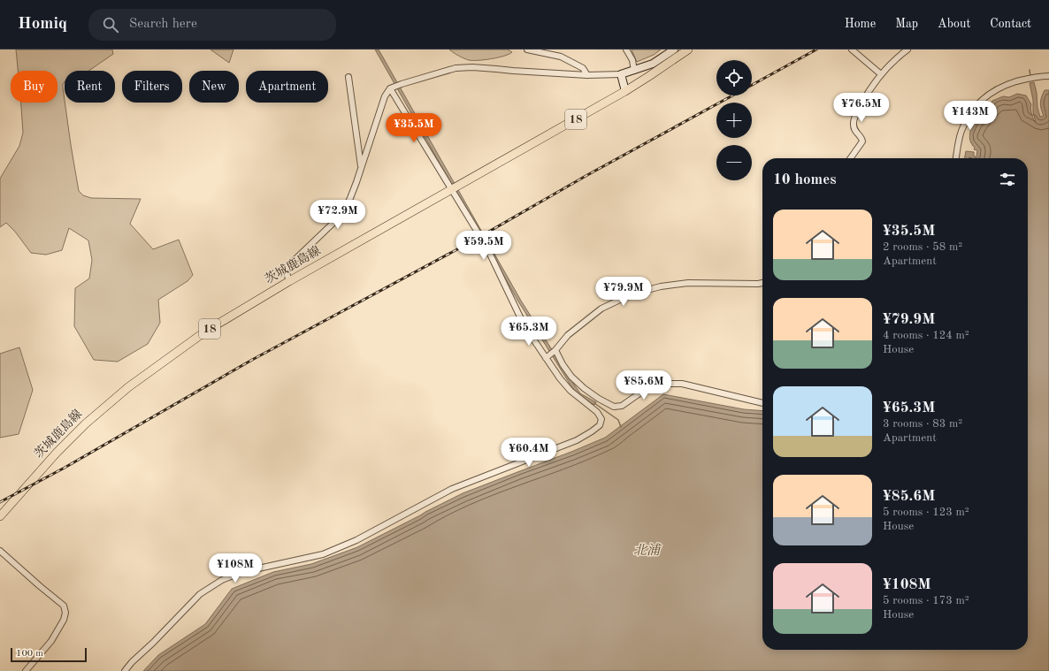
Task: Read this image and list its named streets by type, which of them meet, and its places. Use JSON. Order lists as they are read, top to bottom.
{
  "streets": {
    "main road": ["18", "茨城鹿島線"]
  },
  "water": ["北浦"],
  "scale_bar": "100 m",
  "page": {
    "header": "Homiq",
    "search": "Search here",
    "nav": [
      "Home",
      "Map",
      "About",
      "Contact"
    ],
    "map_buttons": ["+", "−"],
    "chip": [
      "Buy",
      "Rent",
      "Filters",
      "New",
      "Apartment"
    ],
    "price": [
      "¥76.5M",
      "¥143M",
      "¥35.5M",
      "¥72.9M",
      "¥59.5M",
      "¥79.9M",
      "¥65.3M",
      "¥85.6M",
      "¥60.4M",
      "¥108M"
    ],
    "heading": "10 homes",
    "list": [
      {
        "name": "¥35.5M",
        "note": "2 rooms · 58 m² · Apartment"
      },
      {
        "name": "¥79.9M",
        "note": "4 rooms · 124 m² · House"
      },
      {
        "name": "¥65.3M",
        "note": "3 rooms · 83 m² · Apartment"
      },
      {
        "name": "¥85.6M",
        "note": "5 rooms · 123 m² · House"
      },
      {
        "name": "¥108M",
        "note": "5 rooms · 173 m² · House"
      }
    ],
    "scale": "100 m"
  }
}
